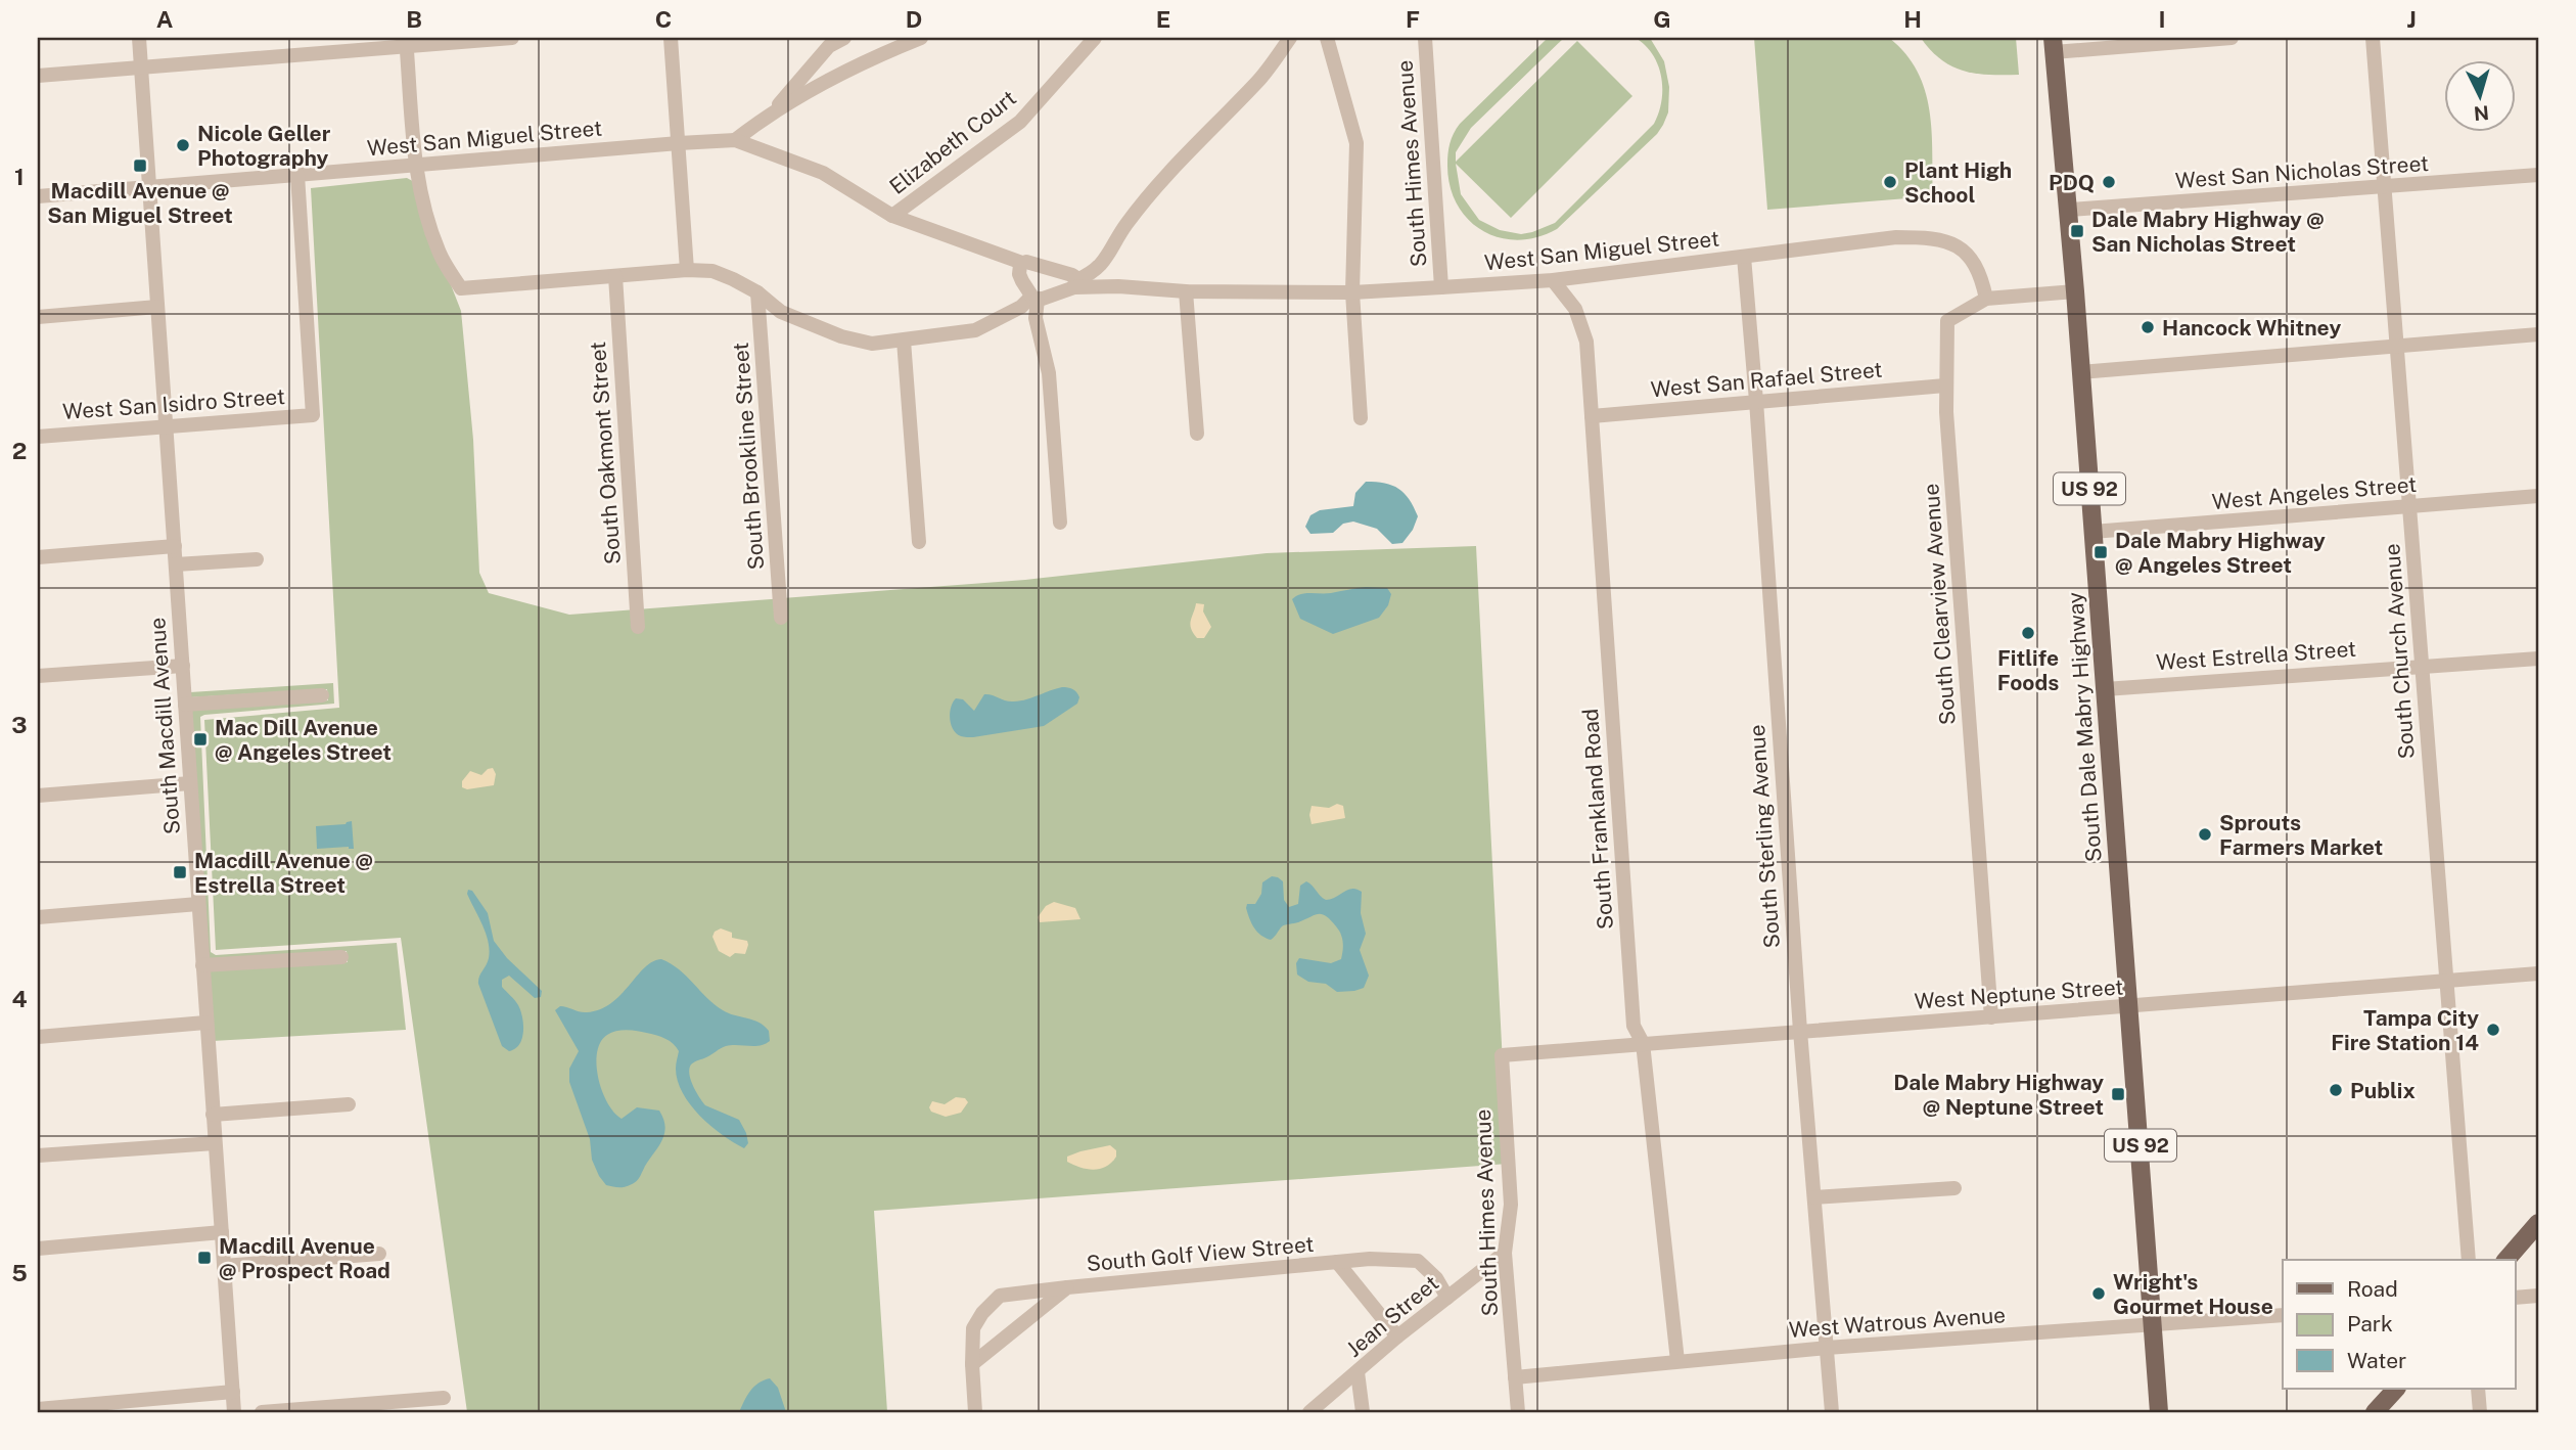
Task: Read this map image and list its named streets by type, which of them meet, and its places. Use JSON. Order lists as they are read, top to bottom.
{
  "streets": {
    "main road": ["US 92", "South Dale Mabry Highway"],
    "street": [
      "West San Miguel Street",
      "Elizabeth Court",
      "South Himes Avenue",
      "West San Nicholas Street",
      "West San Rafael Street",
      "West San Isidro Street",
      "South Oakmont Street",
      "South Brookline Street",
      "West Angeles Street",
      "South Clearview Avenue",
      "South Church Avenue",
      "West Estrella Street",
      "South Macdill Avenue",
      "South Frankland Road",
      "South Sterling Avenue",
      "West Neptune Street",
      "South Golf View Street",
      "Jean Street",
      "West Watrous Avenue"
    ]
  },
  "crossings": [
    ["West San Miguel Street", "South Himes Avenue"],
    ["West San Miguel Street", "West San Isidro Street"],
    ["West San Miguel Street", "South Clearview Avenue"],
    ["West San Miguel Street", "South Macdill Avenue"],
    ["West San Miguel Street", "South Frankland Road"],
    ["West San Miguel Street", "South Sterling Avenue"],
    ["South Himes Avenue", "West Neptune Street"],
    ["South Himes Avenue", "Jean Street"],
    ["South Himes Avenue", "West Watrous Avenue"],
    ["West San Nicholas Street", "South Church Avenue"],
    ["West San Nicholas Street", "South Dale Mabry Highway"],
    ["West San Rafael Street", "South Clearview Avenue"],
    ["West San Rafael Street", "South Frankland Road"],
    ["West San Rafael Street", "South Sterling Avenue"],
    ["West San Isidro Street", "South Macdill Avenue"],
    ["West Angeles Street", "South Church Avenue"],
    ["West Angeles Street", "South Dale Mabry Highway"],
    ["South Clearview Avenue", "South Dale Mabry Highway"],
    ["South Clearview Avenue", "West Neptune Street"],
    ["South Church Avenue", "West Estrella Street"],
    ["South Church Avenue", "West Neptune Street"],
    ["West Estrella Street", "South Dale Mabry Highway"],
    ["South Dale Mabry Highway", "West Neptune Street"],
    ["South Dale Mabry Highway", "West Watrous Avenue"],
    ["South Frankland Road", "West Neptune Street"],
    ["South Frankland Road", "West Watrous Avenue"],
    ["South Sterling Avenue", "West Neptune Street"],
    ["South Sterling Avenue", "West Watrous Avenue"],
    ["South Golf View Street", "Jean Street"]
  ],
  "places": {
    "other": [
      "Nicole Geller Photography",
      "Plant High School",
      "PDQ",
      "Hancock Whitney",
      "Fitlife Foods",
      "Sprouts Farmers Market",
      "Tampa City Fire Station 14",
      "Publix",
      "Wright's Gourmet House"
    ],
    "transit": [
      "Macdill Avenue @ San Miguel Street",
      "Dale Mabry Highway @ San Nicholas Street",
      "Dale Mabry Highway @ Angeles Street",
      "Mac Dill Avenue @ Angeles Street",
      "Macdill Avenue @ Estrella Street",
      "Dale Mabry Highway @ Neptune Street",
      "Macdill Avenue @ Prospect Road"
    ]
  },
  "legend": ["Road", "Park", "Water"],
  "north": "bottom",
  "grid": {
    "columns": [
      "A",
      "B",
      "C",
      "D",
      "E",
      "F",
      "G",
      "H",
      "I",
      "J"
    ],
    "rows": [
      "1",
      "2",
      "3",
      "4",
      "5"
    ]
  }
}
